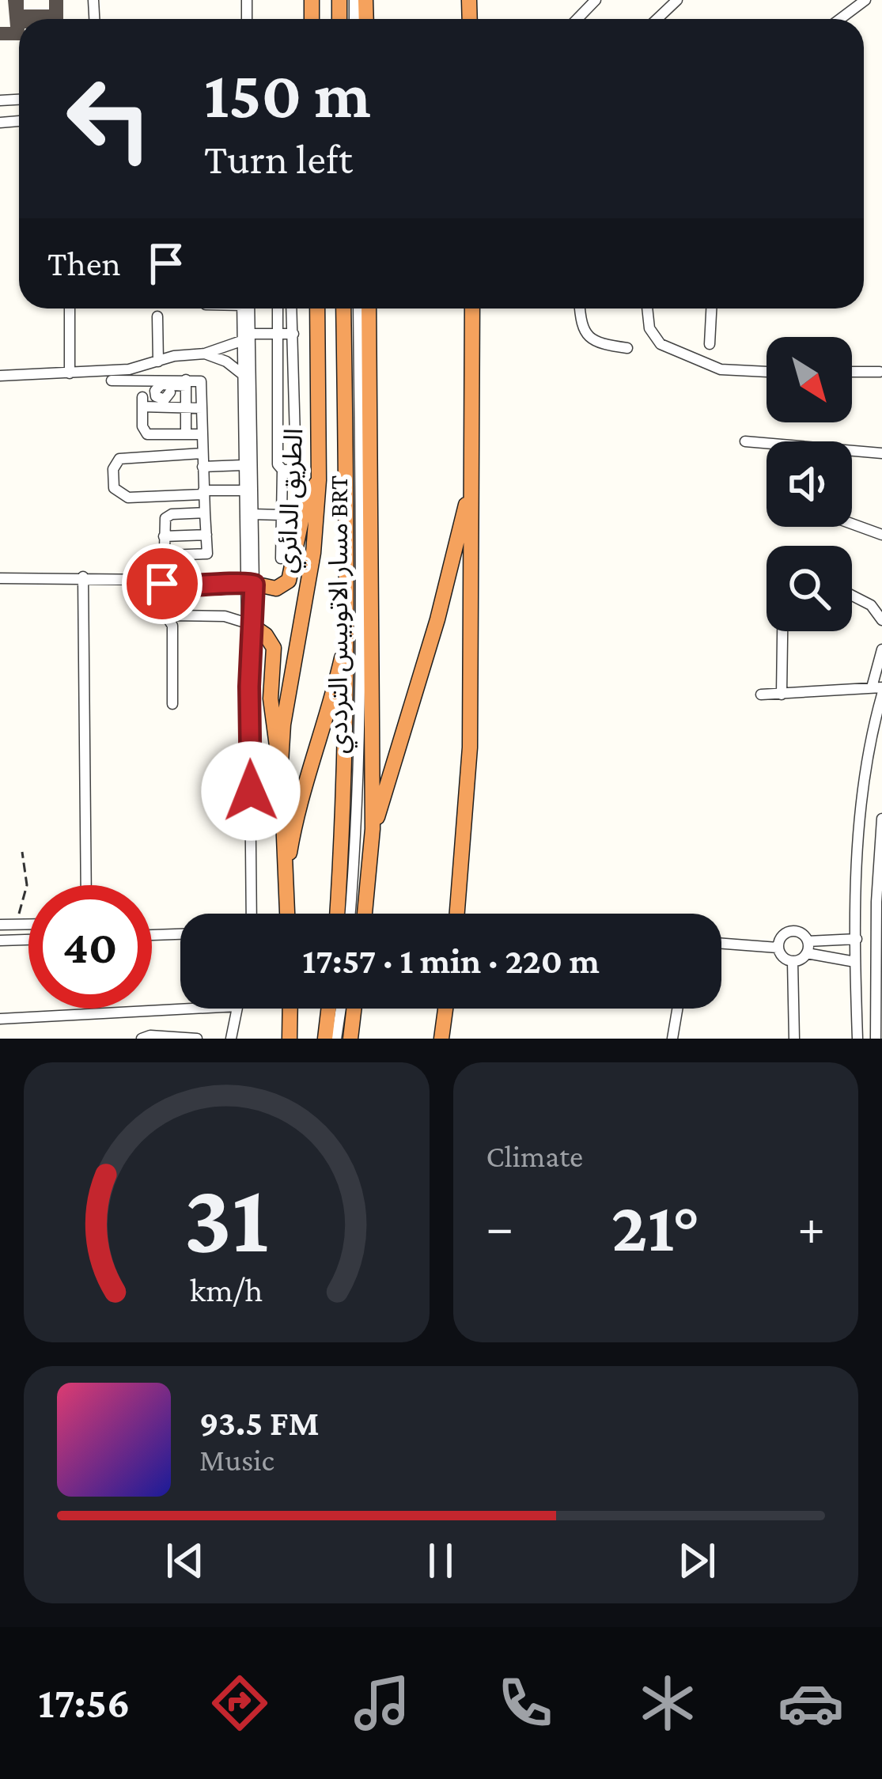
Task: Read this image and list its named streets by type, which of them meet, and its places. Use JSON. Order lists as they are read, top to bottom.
{
  "streets": {
    "highway": ["الطريق الدائري"],
    "street": ["مسار الاتوبيس الترددي BRT"]
  },
  "north": "bottom right",
  "page": {
    "turn": ["150 m", "Turn left"],
    "then": "Then",
    "limit": "40",
    "trip": "17:57 · 1 min · 220 m",
    "tile": "Climate",
    "heat": ["−", "21°", "+"],
    "song": ["93.5 FM", "Music"],
    "tabs": "17:56",
    "gauge": ["31", "km/h"]
  }
}
